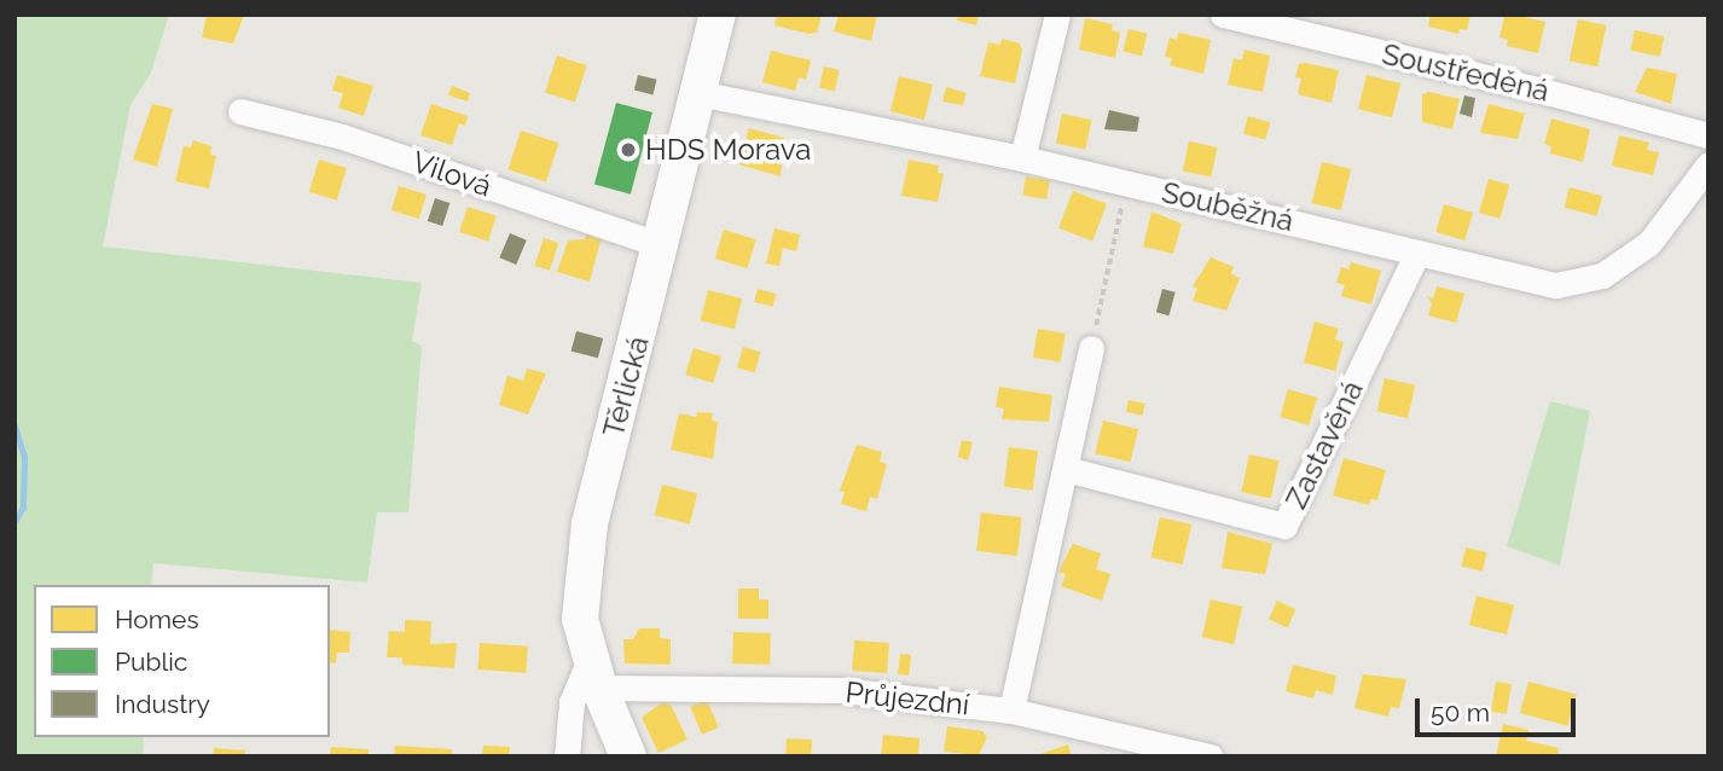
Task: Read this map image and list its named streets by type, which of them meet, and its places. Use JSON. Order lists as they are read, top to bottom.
{
  "streets": {
    "main road": ["Těrlická"],
    "street": [
      "Soustředěná",
      "Vilová",
      "Souběžná",
      "Zastavěná",
      "Průjezdní"
    ]
  },
  "crossings": [
    ["Vilová", "Těrlická"],
    ["Souběžná", "Těrlická"],
    ["Souběžná", "Zastavěná"],
    ["Těrlická", "Průjezdní"]
  ],
  "places": ["HDS Morava"],
  "legend": ["Homes", "Public", "Industry"],
  "scale_bar": "50 m"
}
